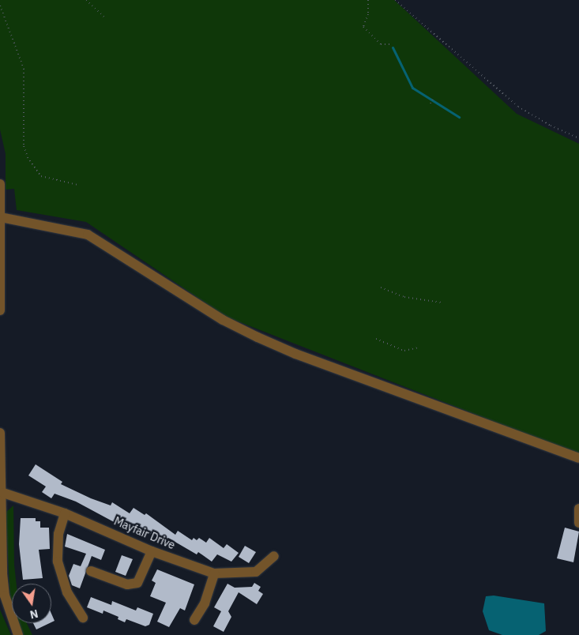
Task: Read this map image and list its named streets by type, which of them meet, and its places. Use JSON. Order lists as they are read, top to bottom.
{
  "streets": {
    "street": ["Mayfair Drive"]
  },
  "north": "bottom"
}
